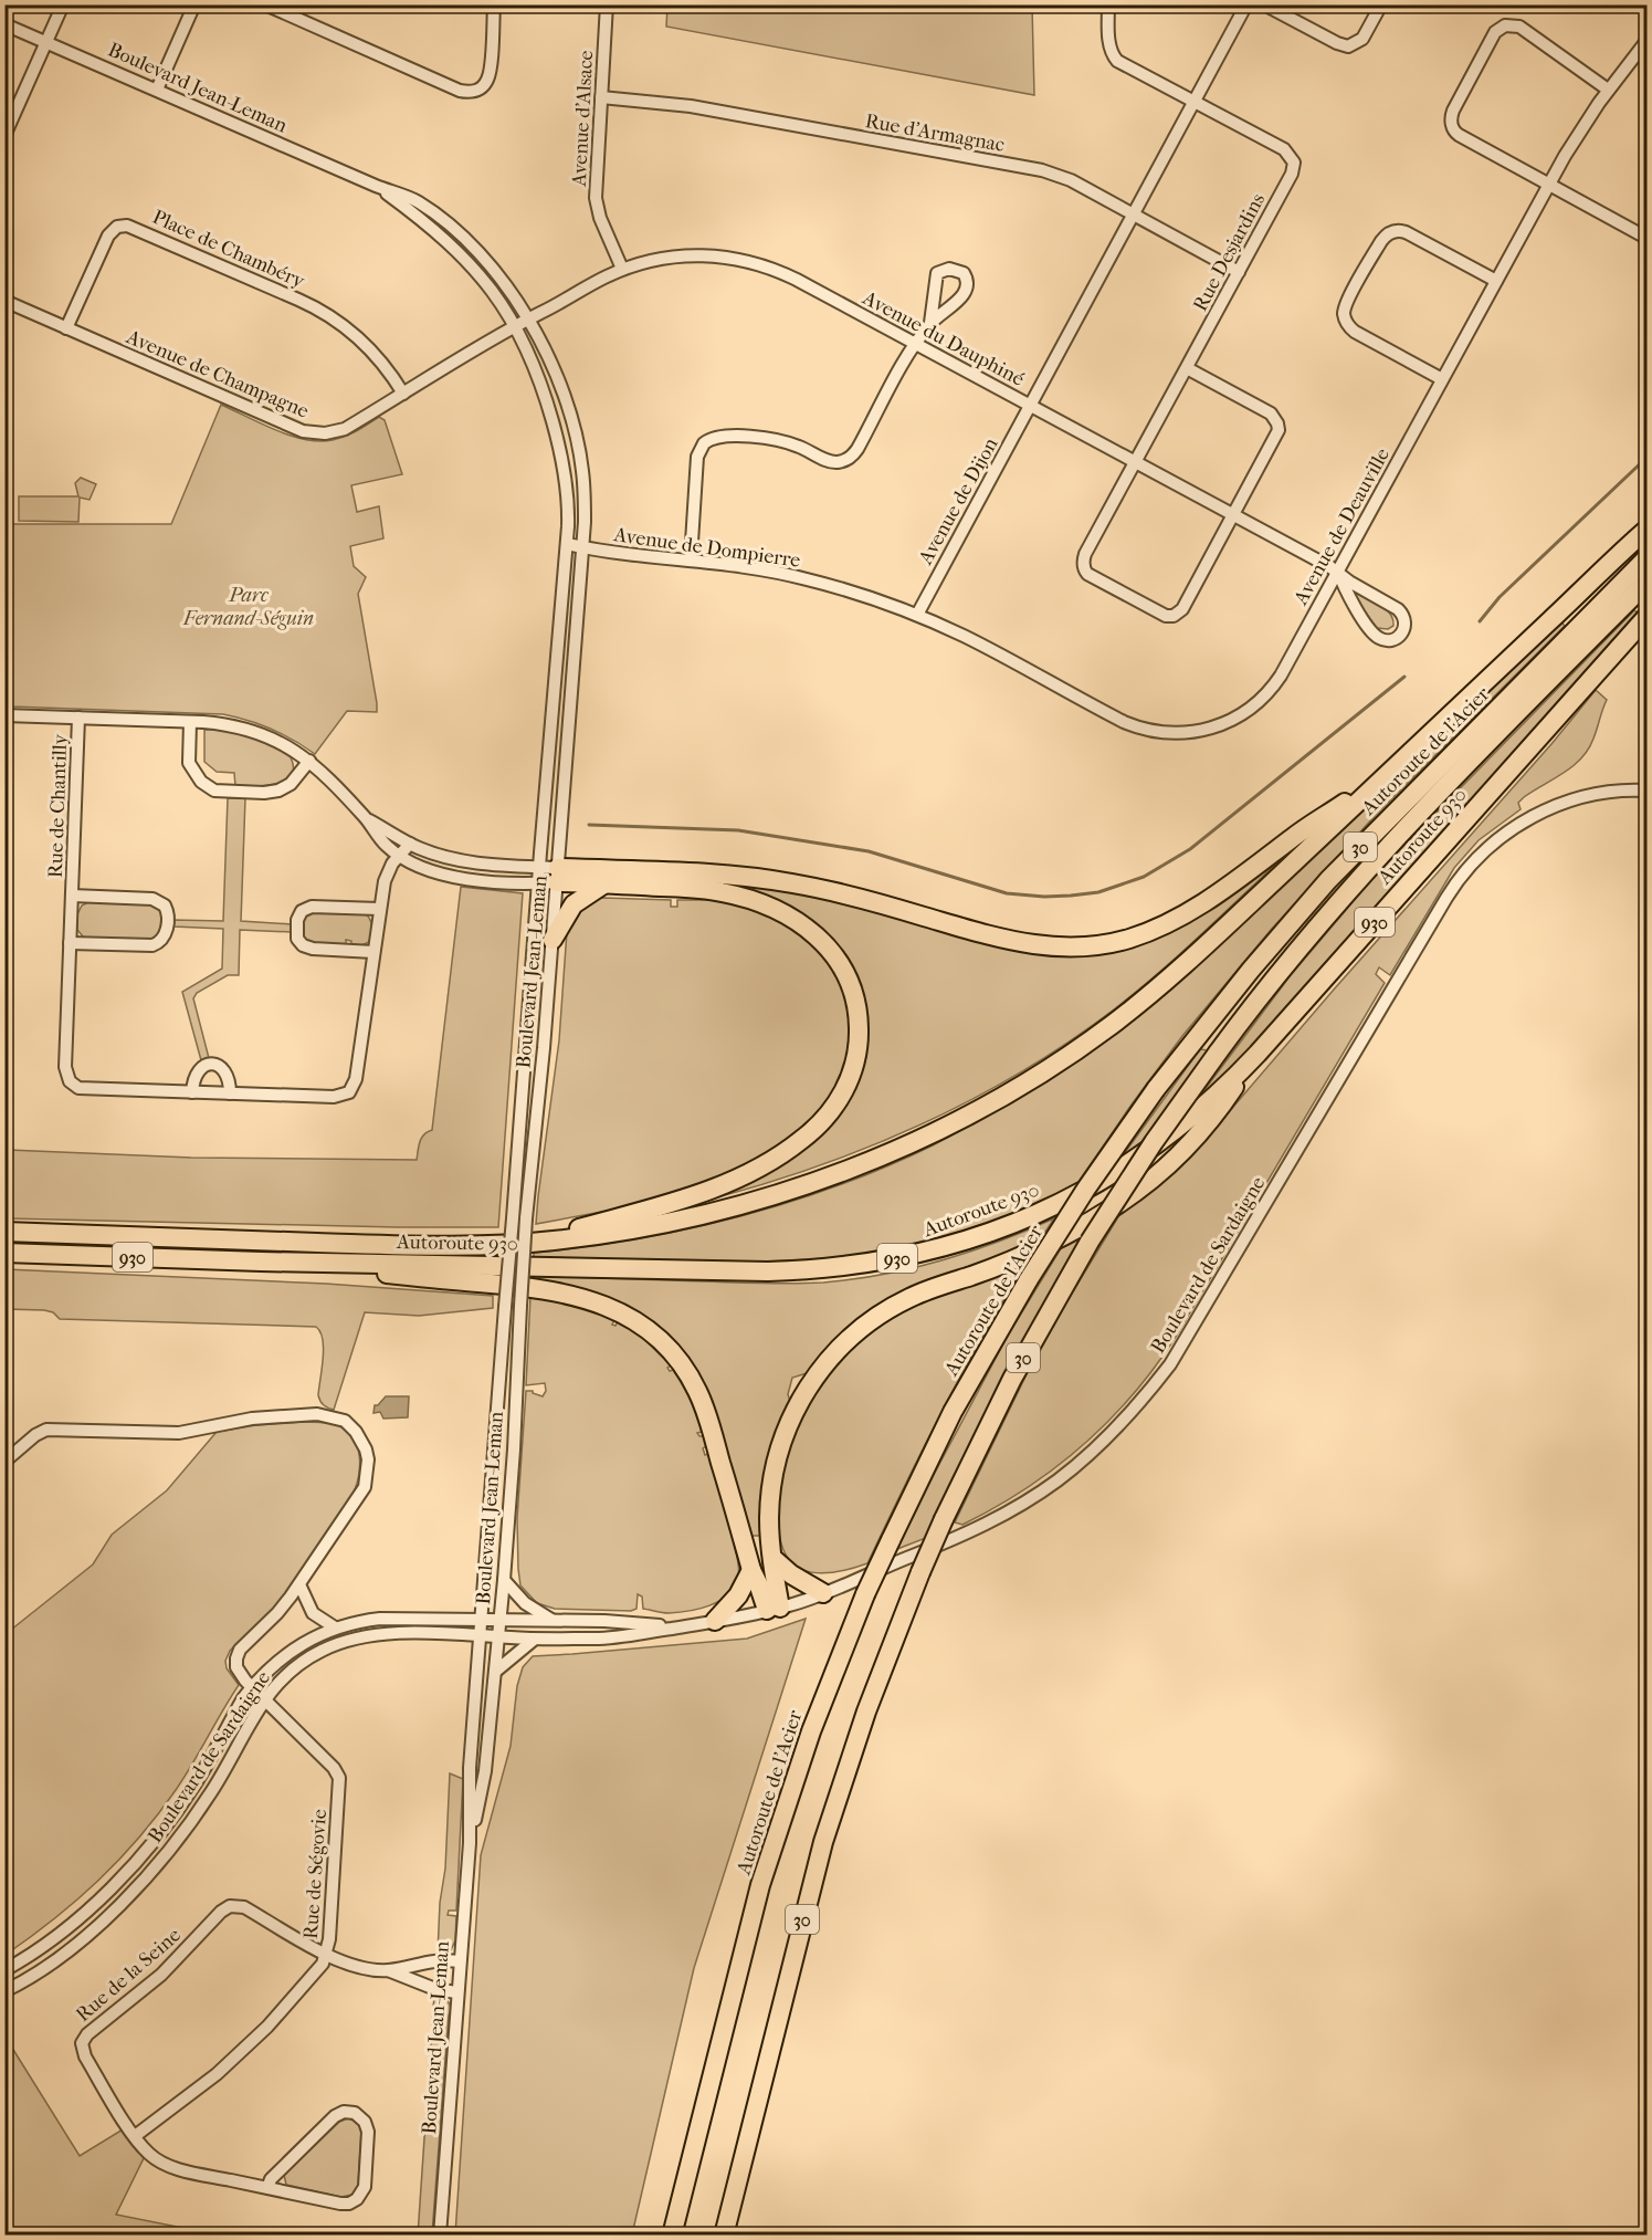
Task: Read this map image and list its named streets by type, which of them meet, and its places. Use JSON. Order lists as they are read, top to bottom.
{
  "streets": {
    "highway": [
      "Autoroute de l'Acier",
      "Autoroute 930",
      "30",
      "930"
    ],
    "street": [
      "Boulevard Jean-Leman",
      "Avenue d'Alsace",
      "Rue d'Armagnac",
      "Place de Chambéry",
      "Rue Desjardins",
      "Avenue du Dauphiné",
      "Avenue de Champagne",
      "Avenue de Dijon",
      "Avenue de Deauville",
      "Avenue de Dompierre",
      "Rue de Chantilly",
      "Boulevard de Sardaigne",
      "Rue de Ségovie",
      "Rue de la Seine"
    ]
  },
  "crossings": [
    ["Boulevard Jean-Leman", "Avenue du Dauphiné"],
    ["Boulevard Jean-Leman", "Avenue de Champagne"],
    ["Boulevard Jean-Leman", "Avenue de Dompierre"],
    ["Boulevard Jean-Leman", "Boulevard de Sardaigne"],
    ["Boulevard Jean-Leman", "Rue de la Seine"],
    ["Avenue d'Alsace", "Rue d'Armagnac"],
    ["Avenue d'Alsace", "Avenue du Dauphiné"],
    ["Rue d'Armagnac", "Rue Desjardins"],
    ["Place de Chambéry", "Avenue de Champagne"],
    ["Rue Desjardins", "Avenue du Dauphiné"],
    ["Avenue du Dauphiné", "Avenue de Champagne"],
    ["Avenue du Dauphiné", "Avenue de Dijon"],
    ["Avenue du Dauphiné", "Avenue de Deauville"],
    ["Avenue de Dijon", "Avenue de Deauville"],
    ["Avenue de Dijon", "Avenue de Dompierre"],
    ["Avenue de Deauville", "Avenue de Dompierre"],
    ["Boulevard de Sardaigne", "Rue de Ségovie"],
    ["Rue de Ségovie", "Rue de la Seine"]
  ],
  "parks": ["Parc Fernand-Séguin"]
}
